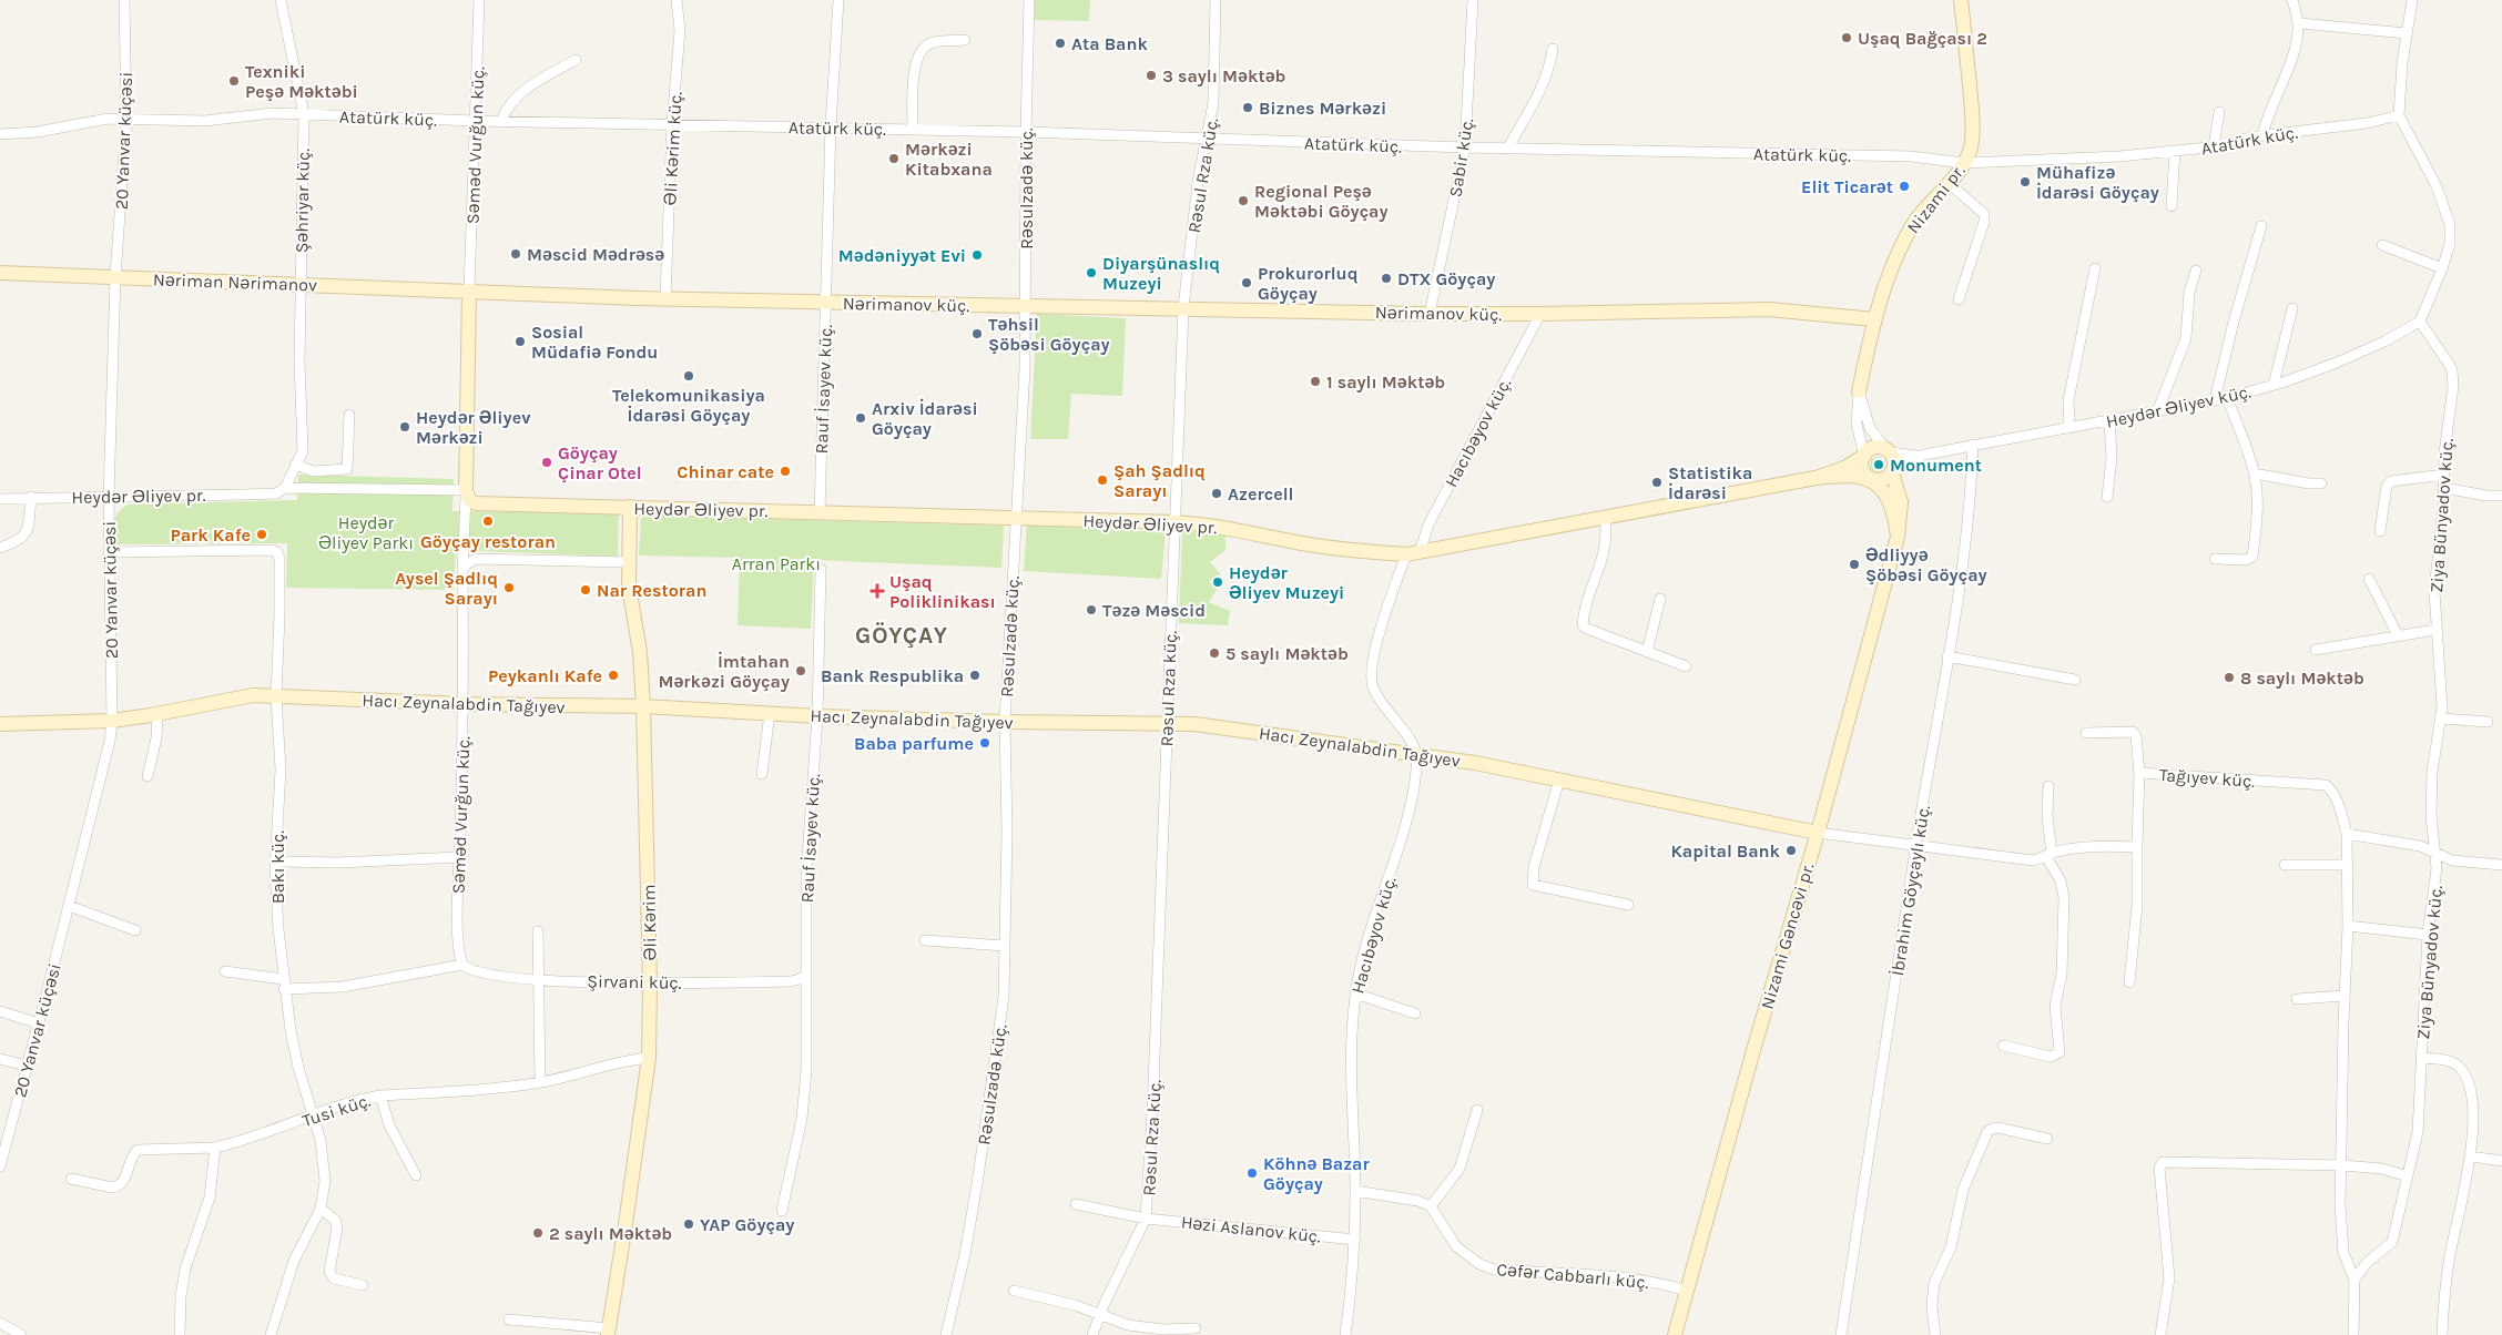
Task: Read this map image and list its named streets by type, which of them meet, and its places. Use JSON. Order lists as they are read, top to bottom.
{
  "streets": {
    "main road": [
      "Nizami pr.",
      "Nəriman Nərimanov",
      "Nərimanov küç.",
      "Heydər Əliyev pr.",
      "Hacı Zeynalabdin Tağıyev",
      "Əli Kərim",
      "Nizami Gəncəvi pr."
    ],
    "street": [
      "Atatürk küç.",
      "20 Yanvar küçəsi",
      "Səməd Vurğun küç.",
      "Əli Kərim küç.",
      "Sabir küç.",
      "Rəsul Rza küç.",
      "Rəsulzadə küç.",
      "Şəhriyar küç.",
      "Rauf İsayev küç.",
      "Heydər Əliyev küç.",
      "Hacıbəyov küç.",
      "Ziya Bünyadov küç.",
      "Tağıyev küç.",
      "Bakı küç.",
      "İbrahim Göyçaylı küç.",
      "Şirvani küç.",
      "Tusi küç.",
      "Həzi Aslanov küç.",
      "Cəfər Cabbarlı küç."
    ]
  },
  "crossings": [
    ["Atatürk küç.", "20 Yanvar küçəsi"],
    ["Atatürk küç.", "Səməd Vurğun küç."],
    ["Atatürk küç.", "Əli Kərim küç."],
    ["Atatürk küç.", "Sabir küç."],
    ["Atatürk küç.", "Rəsul Rza küç."],
    ["Atatürk küç.", "Rəsulzadə küç."],
    ["Atatürk küç.", "Nizami pr."],
    ["Atatürk küç.", "Şəhriyar küç."],
    ["Atatürk küç.", "Rauf İsayev küç."],
    ["20 Yanvar küçəsi", "Nəriman Nərimanov"],
    ["20 Yanvar küçəsi", "Heydər Əliyev pr."],
    ["20 Yanvar küçəsi", "Hacı Zeynalabdin Tağıyev"],
    ["20 Yanvar küçəsi", "Bakı küç."],
    ["Səməd Vurğun küç.", "Nəriman Nərimanov"],
    ["Səməd Vurğun küç.", "Nərimanov küç."],
    ["Səməd Vurğun küç.", "Heydər Əliyev pr."],
    ["Səməd Vurğun küç.", "Hacı Zeynalabdin Tağıyev"],
    ["Səməd Vurğun küç.", "Şirvani küç."],
    ["Əli Kərim küç.", "Nərimanov küç."],
    ["Sabir küç.", "Nərimanov küç."],
    ["Rəsul Rza küç.", "Nərimanov küç."],
    ["Rəsul Rza küç.", "Heydər Əliyev pr."],
    ["Rəsul Rza küç.", "Hacı Zeynalabdin Tağıyev"],
    ["Rəsul Rza küç.", "Həzi Aslanov küç."],
    ["Rəsulzadə küç.", "Nərimanov küç."],
    ["Rəsulzadə küç.", "Heydər Əliyev pr."],
    ["Rəsulzadə küç.", "Hacı Zeynalabdin Tağıyev"],
    ["Nizami pr.", "Nərimanov küç."],
    ["Şəhriyar küç.", "Nəriman Nərimanov"],
    ["Şəhriyar küç.", "Heydər Əliyev pr."],
    ["Nəriman Nərimanov", "Nərimanov küç."],
    ["Nərimanov küç.", "Rauf İsayev küç."],
    ["Nərimanov küç.", "Hacıbəyov küç."],
    ["Rauf İsayev küç.", "Heydər Əliyev pr."],
    ["Rauf İsayev küç.", "Hacı Zeynalabdin Tağıyev"],
    ["Rauf İsayev küç.", "Şirvani küç."],
    ["Heydər Əliyev küç.", "Ziya Bünyadov küç."],
    ["Heydər Əliyev küç.", "İbrahim Göyçaylı küç."],
    ["Hacıbəyov küç.", "Heydər Əliyev pr."],
    ["Hacıbəyov küç.", "Hacı Zeynalabdin Tağıyev"],
    ["Hacıbəyov küç.", "Həzi Aslanov küç."],
    ["Heydər Əliyev pr.", "Əli Kərim"],
    ["Ziya Bünyadov küç.", "Tağıyev küç."],
    ["Hacı Zeynalabdin Tağıyev", "Bakı küç."],
    ["Hacı Zeynalabdin Tağıyev", "Əli Kərim"],
    ["Hacı Zeynalabdin Tağıyev", "Nizami Gəncəvi pr."],
    ["Bakı küç.", "Tusi küç."],
    ["Əli Kərim", "Şirvani küç."],
    ["Əli Kərim", "Tusi küç."],
    ["Nizami Gəncəvi pr.", "Cəfər Cabbarlı küç."]
  ],
  "districts": ["GÖYÇAY"],
  "parks": ["Heydər Əliyev Parkı", "Arran Parkı"],
  "places": {
    "other": [
      "Uşaq Bağçası 2",
      "Ata Bank",
      "3 saylı Məktəb",
      "Texniki Peşə Məktəbi",
      "Biznes Mərkəzi",
      "Mərkəzi Kitabxana",
      "Mühafizə İdarəsi Göyçay",
      "Elit Ticarət",
      "Regional Peşə Məktəbi Göyçay",
      "Məscid Mədrəsə",
      "Mədəniyyət Evi",
      "Diyarşünaslıq Muzeyi",
      "DTX Göyçay",
      "Prokurorluq Göyçay",
      "Təhsil Şöbəsi Göyçay",
      "Sosial Müdafiə Fondu",
      "Telekomunikasiya İdarəsi Göyçay",
      "1 saylı Məktəb",
      "Arxiv İdarəsi Göyçay",
      "Heydər Əliyev Mərkəzi",
      "Göyçay Çinar Otel",
      "Monument",
      "Chinar cate",
      "Şah Şadlıq Sarayı",
      "Statistika İdarəsi",
      "Azercell",
      "Göyçay restoran",
      "Park Kafe",
      "Ədliyyə Şöbəsi Göyçay",
      "Heydər Əliyev Muzeyi",
      "Aysel Şadlıq Sarayı",
      "Nar Restoran",
      "Təzə Məscid",
      "5 saylı Məktəb",
      "İmtahan Mərkəzi Göyçay",
      "Peykanlı Kafe",
      "Bank Respublika",
      "8 saylı Məktəb",
      "Baba parfume",
      "Kapital Bank",
      "Köhnə Bazar Göyçay",
      "YAP Göyçay",
      "2 saylı Məktəb"
    ],
    "health": ["Uşaq Poliklinikası"]
  }
}
